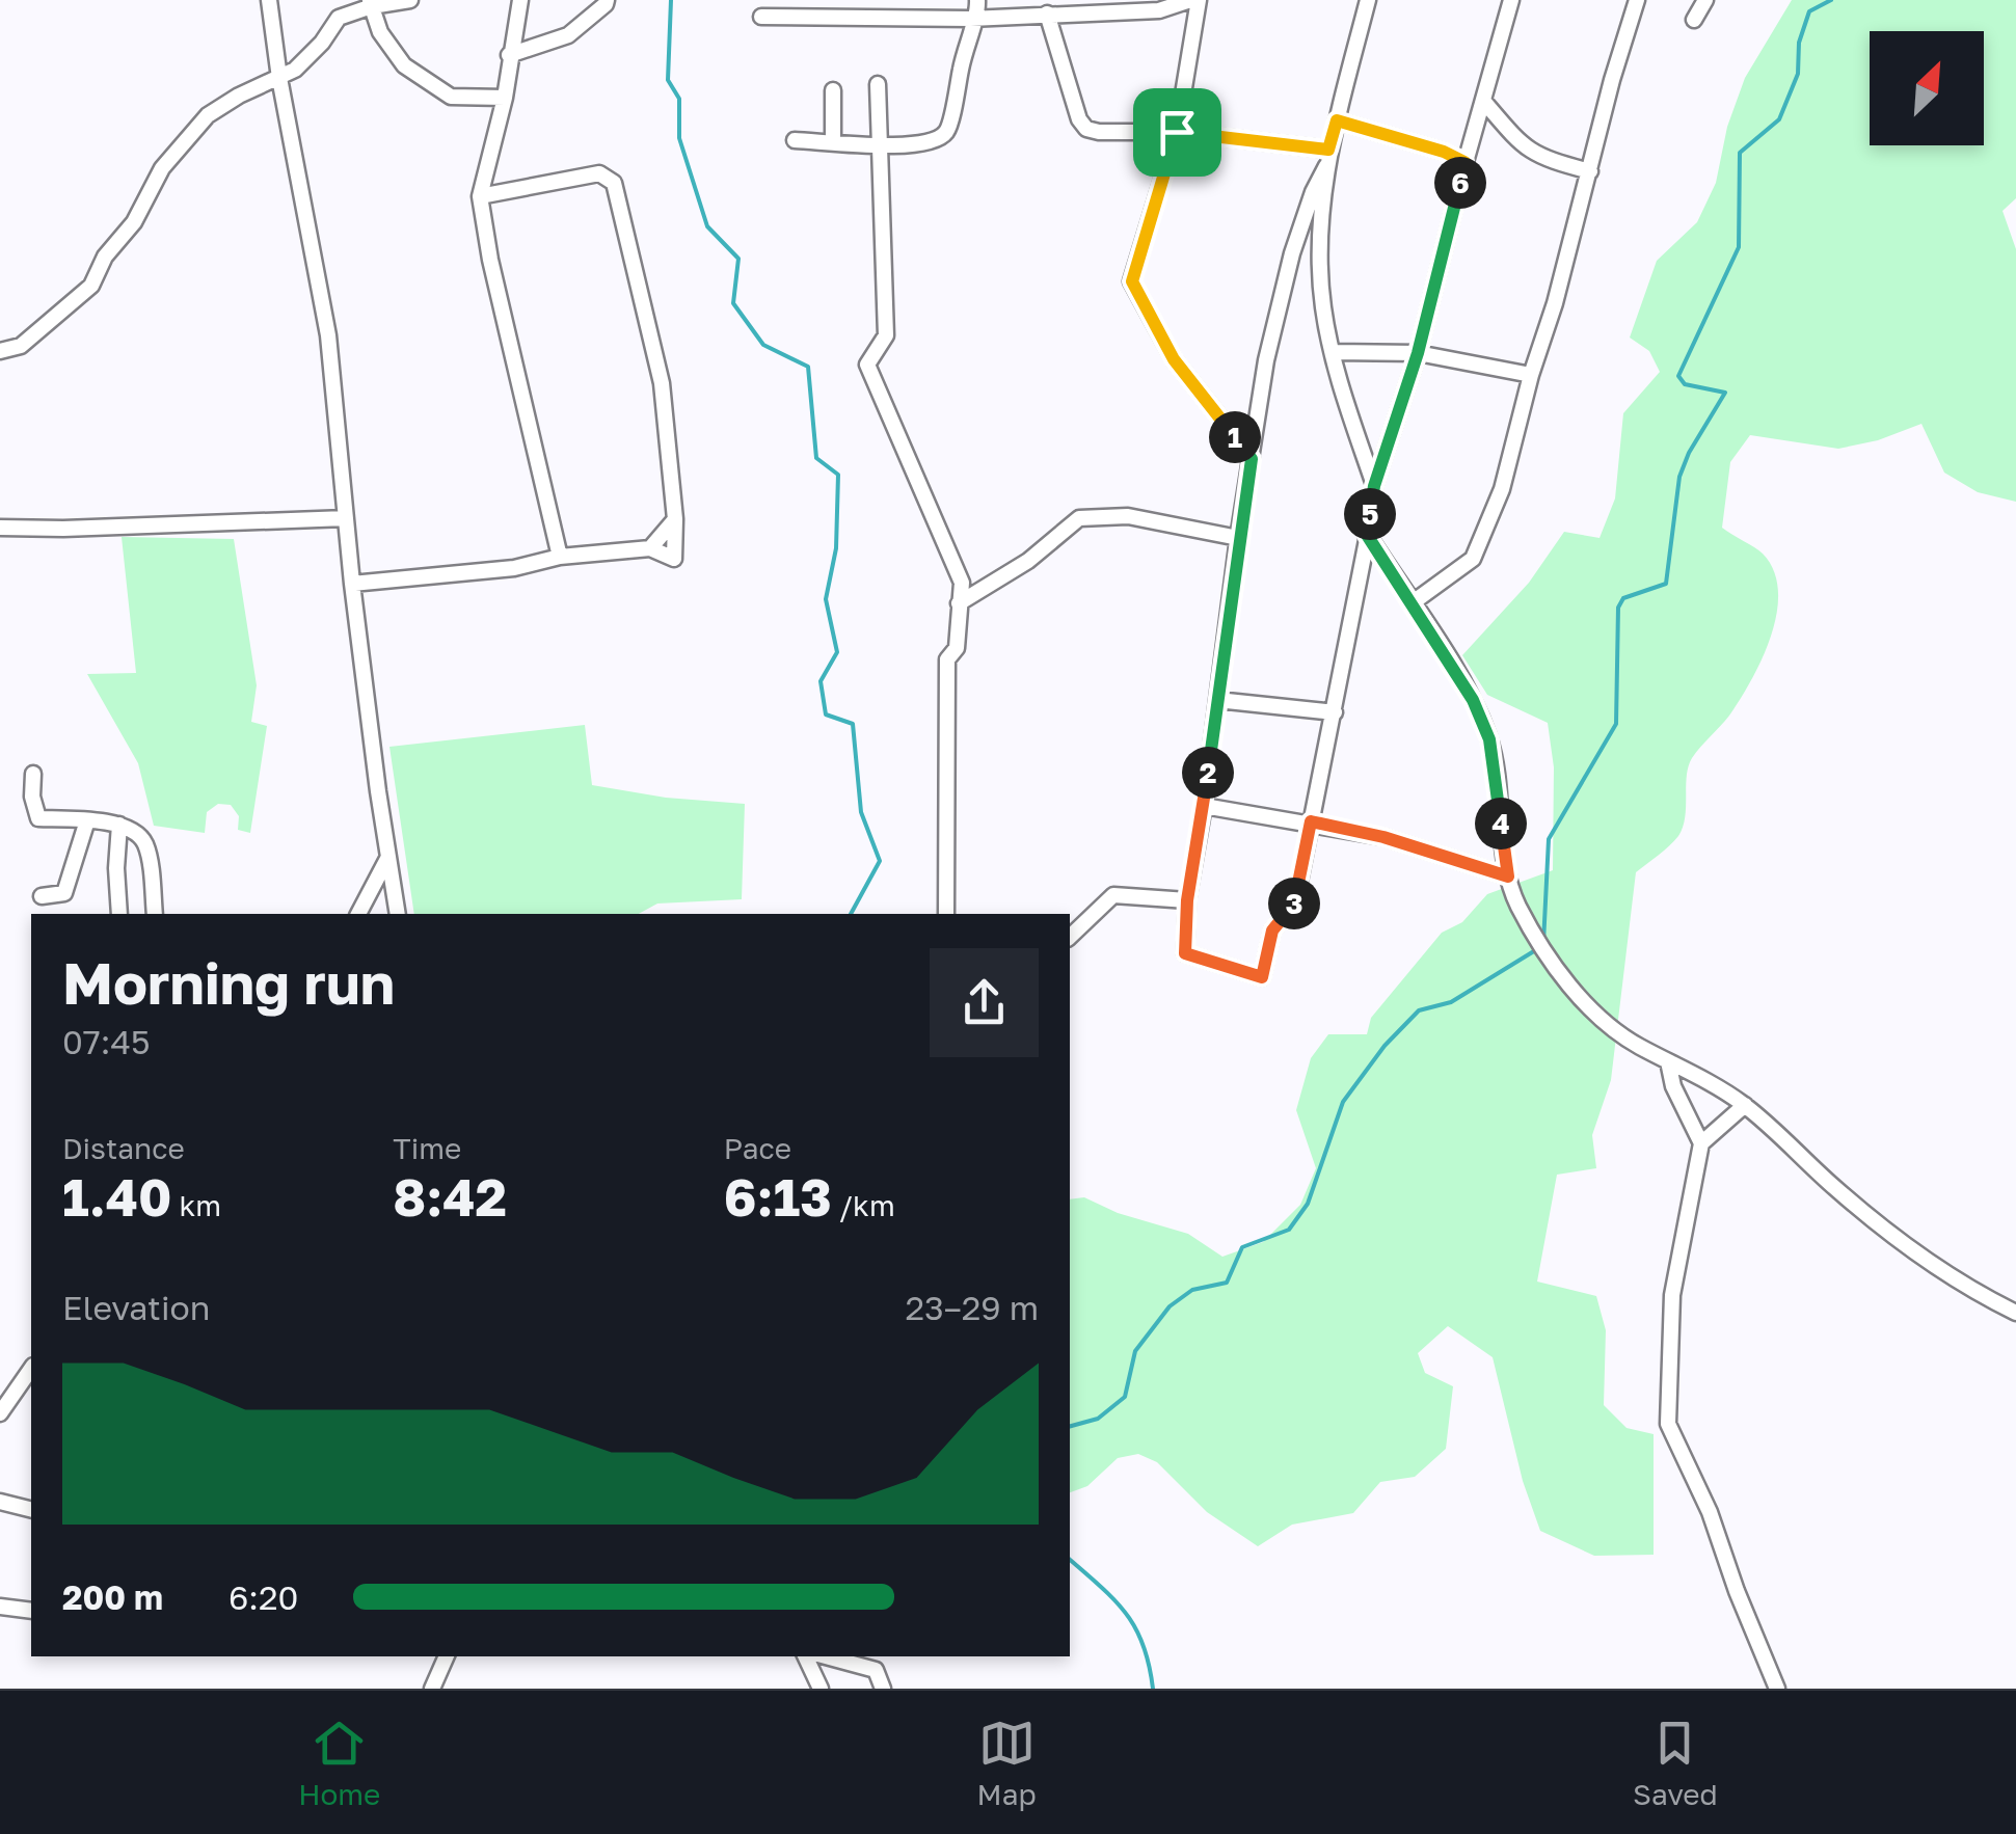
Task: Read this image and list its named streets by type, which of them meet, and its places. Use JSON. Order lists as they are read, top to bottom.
{
  "north": "top right",
  "page": {
    "pins": [
      "6",
      "1",
      "5",
      "2",
      "4",
      "3"
    ],
    "heading": ["Morning run", "07:45"],
    "stats": [
      ["Distance", "1.40 km"],
      ["Time", "8:42"],
      ["Pace", "6:13 /km"]
    ],
    "chart": ["Elevation", "23–29 m"],
    "list": [
      {
        "name": "200 m",
        "note": "6:20"
      }
    ],
    "tabs": ["Home", "Map", "Saved"]
  }
}
